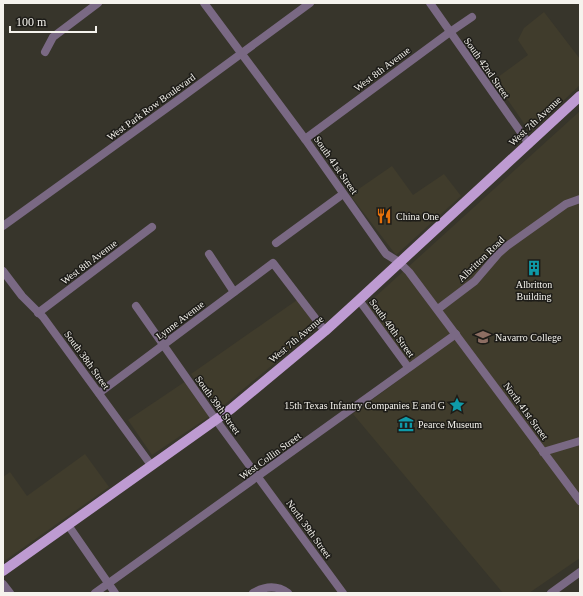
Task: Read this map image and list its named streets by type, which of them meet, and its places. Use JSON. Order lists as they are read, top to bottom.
{
  "streets": {
    "main road": ["West 7th Avenue"],
    "street": [
      "South 42nd Street",
      "West 8th Avenue",
      "West Park Row Boulevard",
      "South 41st Street",
      "Albritton Road",
      "Lynne Avenue",
      "South 40th Street",
      "South 38th Street",
      "South 39th Street",
      "North 41st Street",
      "West Collin Street",
      "North 39th Street"
    ]
  },
  "crossings": [
    ["South 42nd Street", "West 8th Avenue"],
    ["South 42nd Street", "West 7th Avenue"],
    ["West 8th Avenue", "South 41st Street"],
    ["West 8th Avenue", "South 38th Street"],
    ["West Park Row Boulevard", "South 41st Street"],
    ["West 7th Avenue", "South 41st Street"],
    ["West 7th Avenue", "Lynne Avenue"],
    ["West 7th Avenue", "South 40th Street"],
    ["West 7th Avenue", "South 38th Street"],
    ["West 7th Avenue", "South 39th Street"],
    ["South 41st Street", "Albritton Road"],
    ["South 41st Street", "North 41st Street"],
    ["South 41st Street", "West Collin Street"],
    ["Lynne Avenue", "South 38th Street"],
    ["Lynne Avenue", "South 39th Street"],
    ["South 40th Street", "West Collin Street"],
    ["South 39th Street", "West Collin Street"],
    ["South 39th Street", "North 39th Street"],
    ["North 41st Street", "West Collin Street"],
    ["West Collin Street", "North 39th Street"]
  ],
  "places": {
    "restaurant": ["China One"],
    "building": ["Albritton Building"],
    "school or university": ["Navarro College"],
    "place": ["15th Texas Infantry Companies E and G"],
    "museum": ["Pearce Museum"]
  },
  "scale_bar": "100 m"
}
